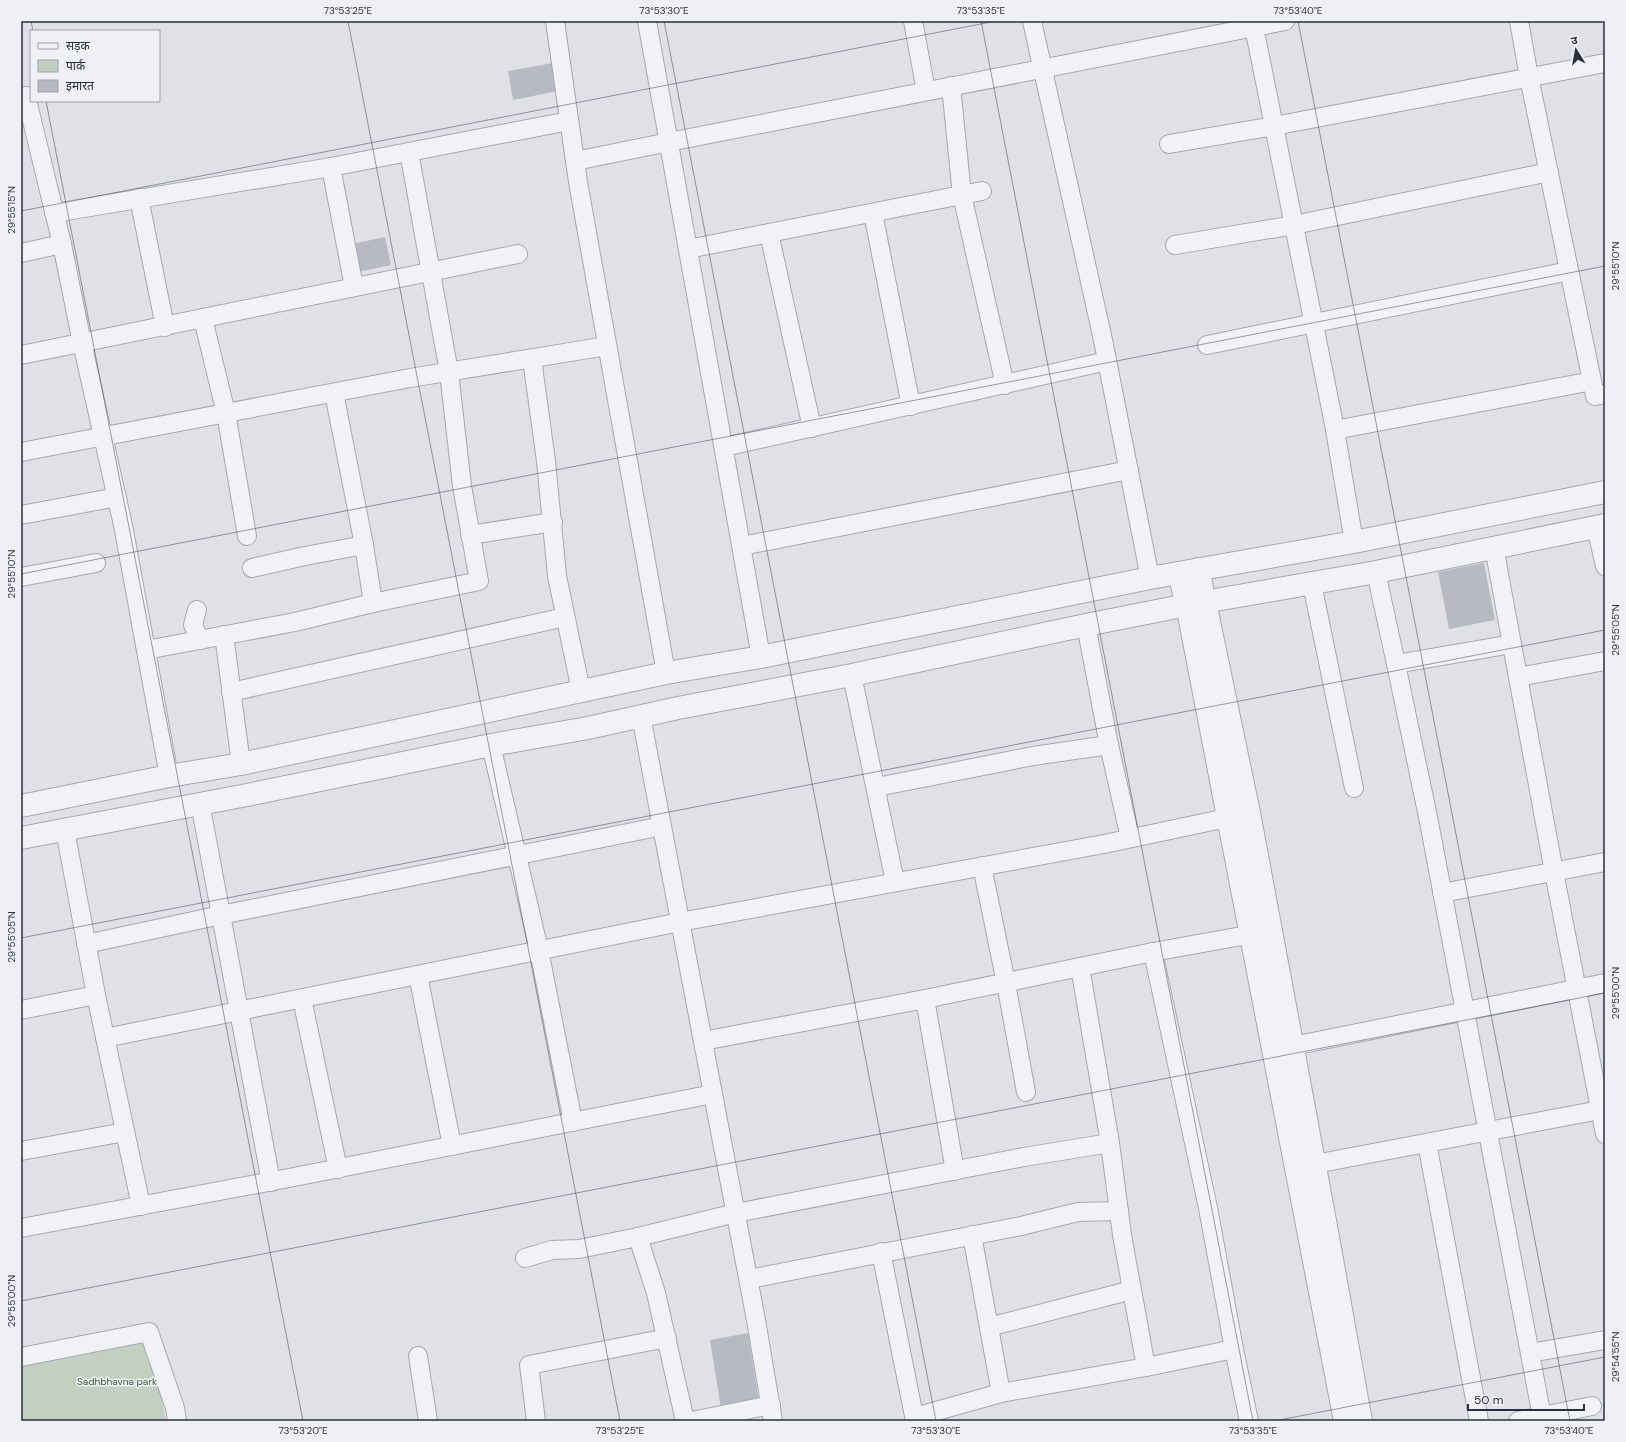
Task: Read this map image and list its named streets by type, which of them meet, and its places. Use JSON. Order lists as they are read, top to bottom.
{
  "parks": ["Sadhbhavna park"],
  "legend": ["सड़क", "पार्क", "इमारत"],
  "scale_bar": "50 m",
  "north": "top",
  "coordinates": [
    "73°53'25\"E",
    "73°53'30\"E",
    "73°53'35\"E",
    "73°53'40\"E",
    "29°55'15\"N",
    "29°55'10\"N",
    "29°55'05\"N",
    "29°55'00\"N",
    "29°54'55\"N",
    "73°53'20\"E"
  ]
}
